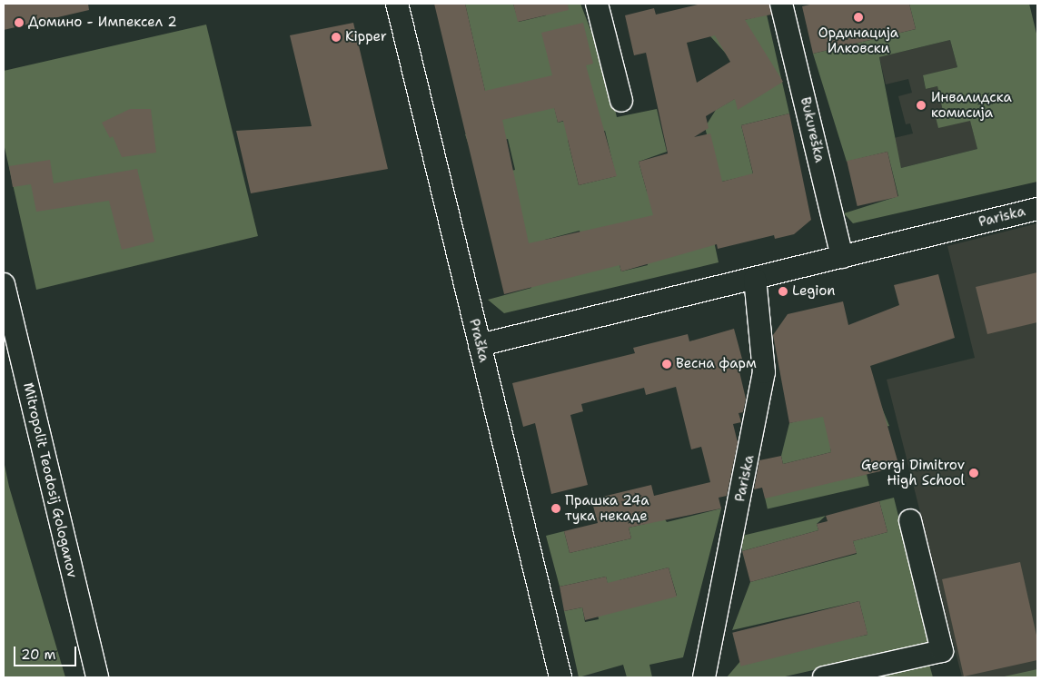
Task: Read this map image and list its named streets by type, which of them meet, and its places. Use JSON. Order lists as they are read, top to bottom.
{
  "streets": {
    "street": [
      "Bukureška",
      "Pariska",
      "Praška",
      "Mitropolit Teodosij Gologanov"
    ]
  },
  "crossings": [
    ["Bukureška", "Pariska"],
    ["Pariska", "Praška"]
  ],
  "places": [
    "Ординација Илковски",
    "Домино - Импексел 2",
    "Kipper",
    "Инвалидска комисија",
    "Legion",
    "Весна фарм",
    "Georgi Dimitrov High School",
    "Прашка 24а тука некаде"
  ],
  "scale_bar": "20 m"
}
